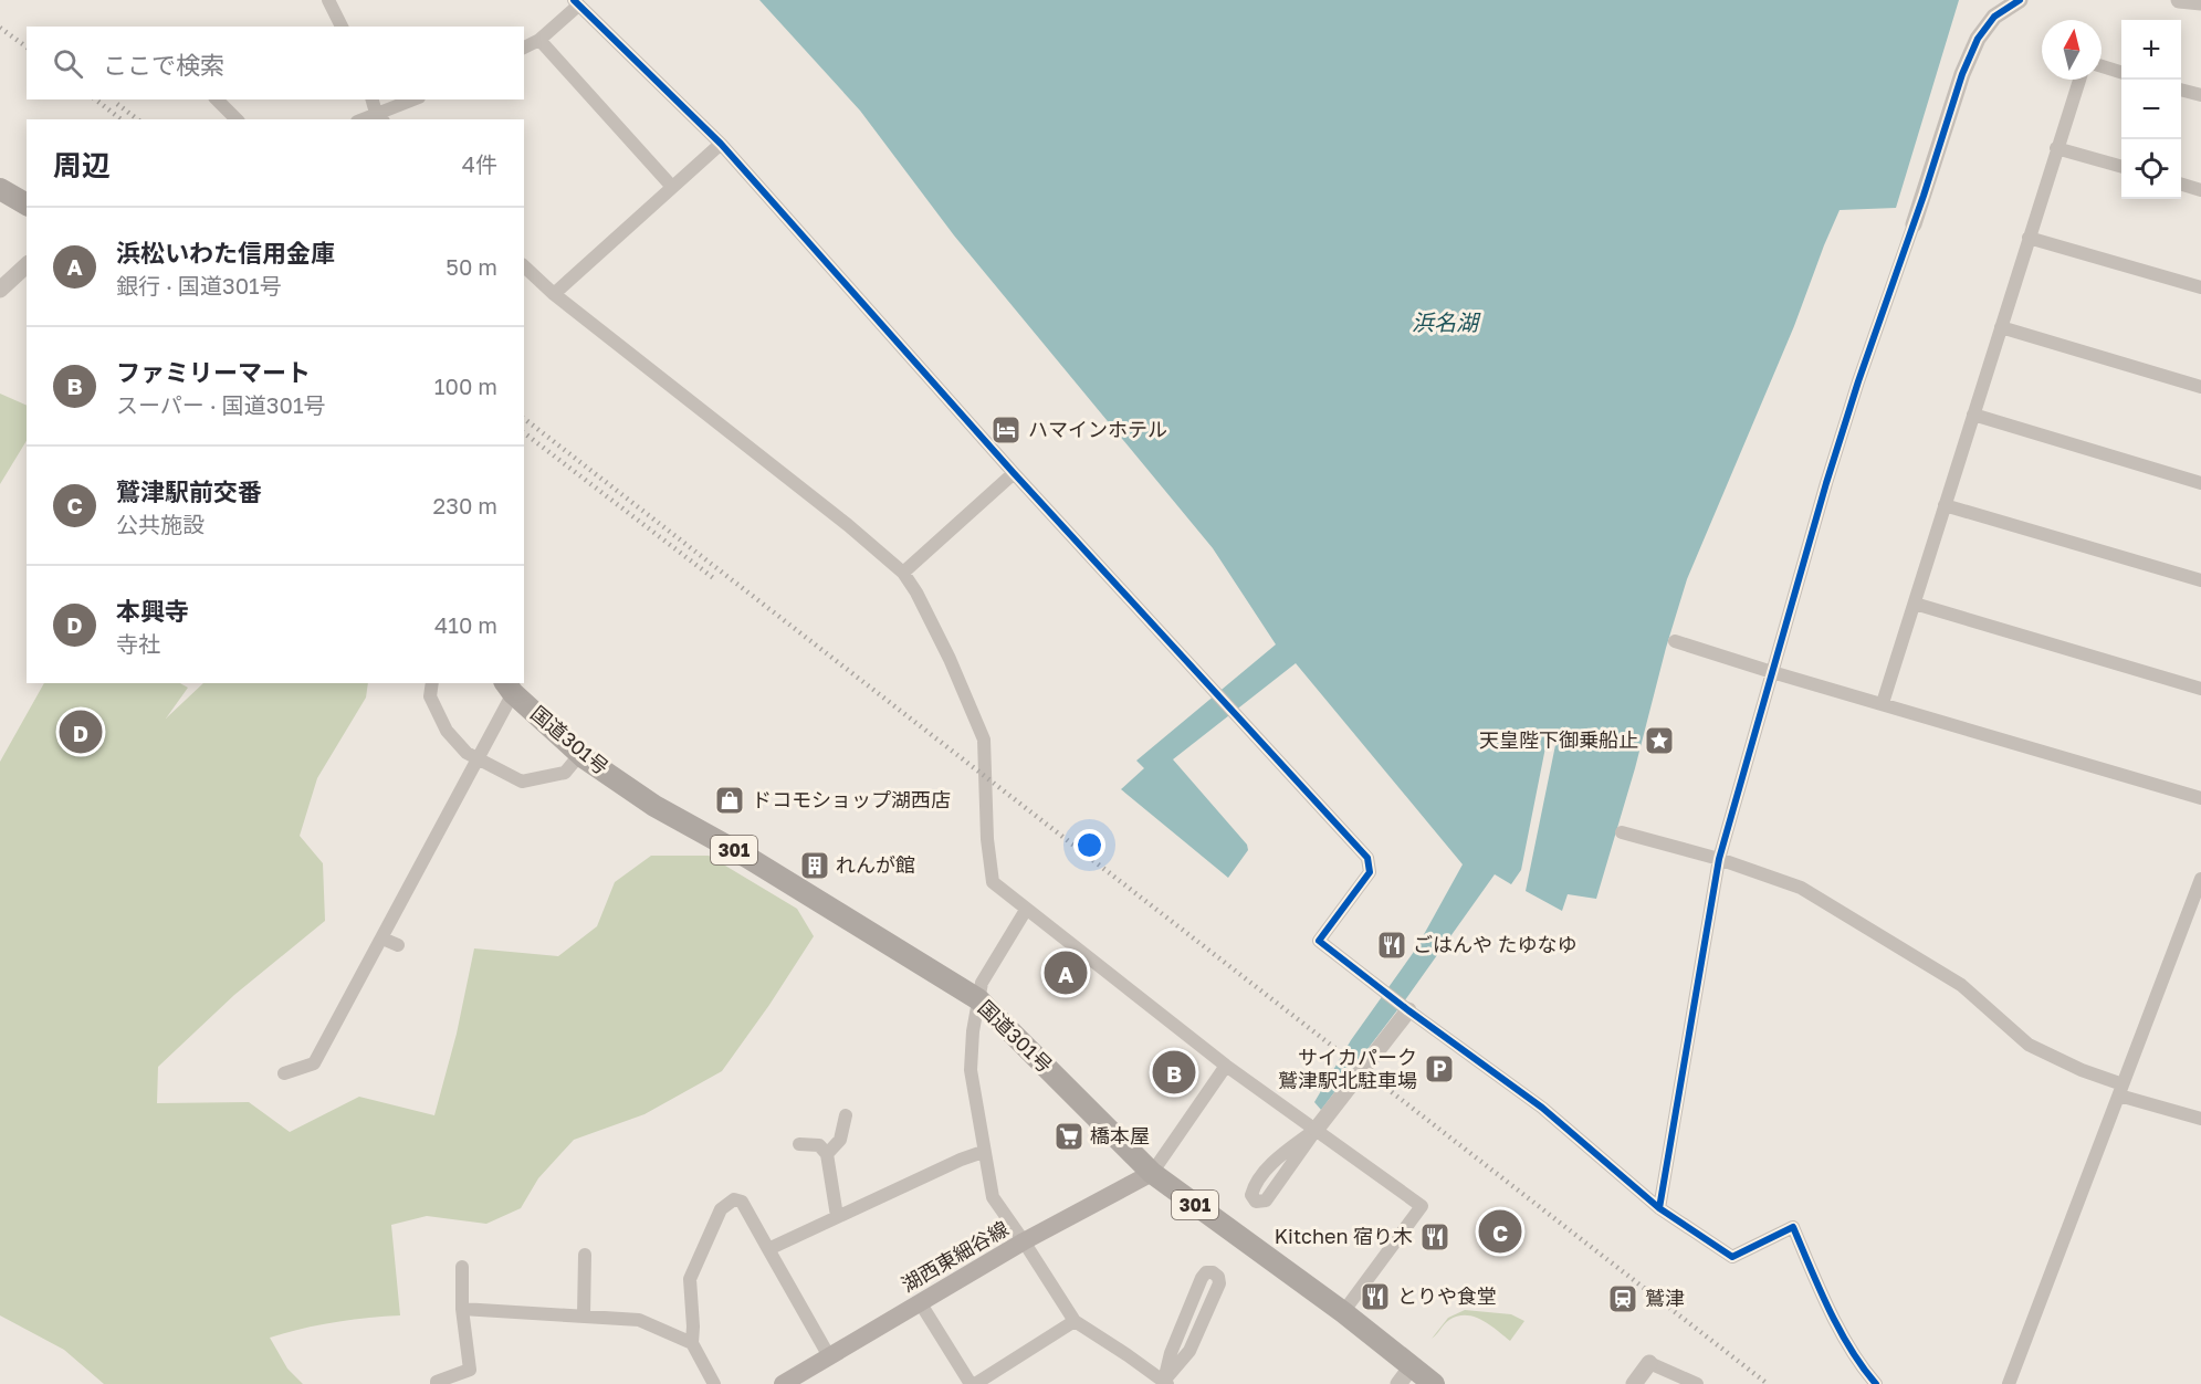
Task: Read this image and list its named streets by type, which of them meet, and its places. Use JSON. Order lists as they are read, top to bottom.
{
  "streets": {
    "highway": ["国道301号", "301"],
    "main road": ["湖西東細谷線"]
  },
  "crossings": [
    ["国道301号", "湖西東細谷線"]
  ],
  "water": ["浜名湖"],
  "places": {
    "hotel": ["ハマインホテル"],
    "place": ["天皇陛下御乗船止"],
    "shop": ["ドコモショップ湖西店"],
    "building": ["れんが館"],
    "restaurant": ["ごはんや たゆなゆ", "Kitchen 宿り木", "とりや食堂"],
    "parking": ["サイカパーク 鷲津駅北駐車場"],
    "supermarket": ["橋本屋"],
    "station": ["鷲津"]
  },
  "north": "top",
  "page": {
    "map_buttons": ["+", "−"],
    "search": "ここで検索",
    "heading": ["周辺", "4件"],
    "list": [
      {
        "mark": "A",
        "name": "浜松いわた信用金庫",
        "note": "銀行 · 国道301号",
        "value": "50 m"
      },
      {
        "mark": "B",
        "name": "ファミリーマート",
        "note": "スーパー · 国道301号",
        "value": "100 m"
      },
      {
        "mark": "C",
        "name": "鷲津駅前交番",
        "note": "公共施設",
        "value": "230 m"
      },
      {
        "mark": "D",
        "name": "本興寺",
        "note": "寺社",
        "value": "410 m"
      }
    ],
    "pins": [
      "D",
      "A",
      "B",
      "C"
    ]
  }
}
